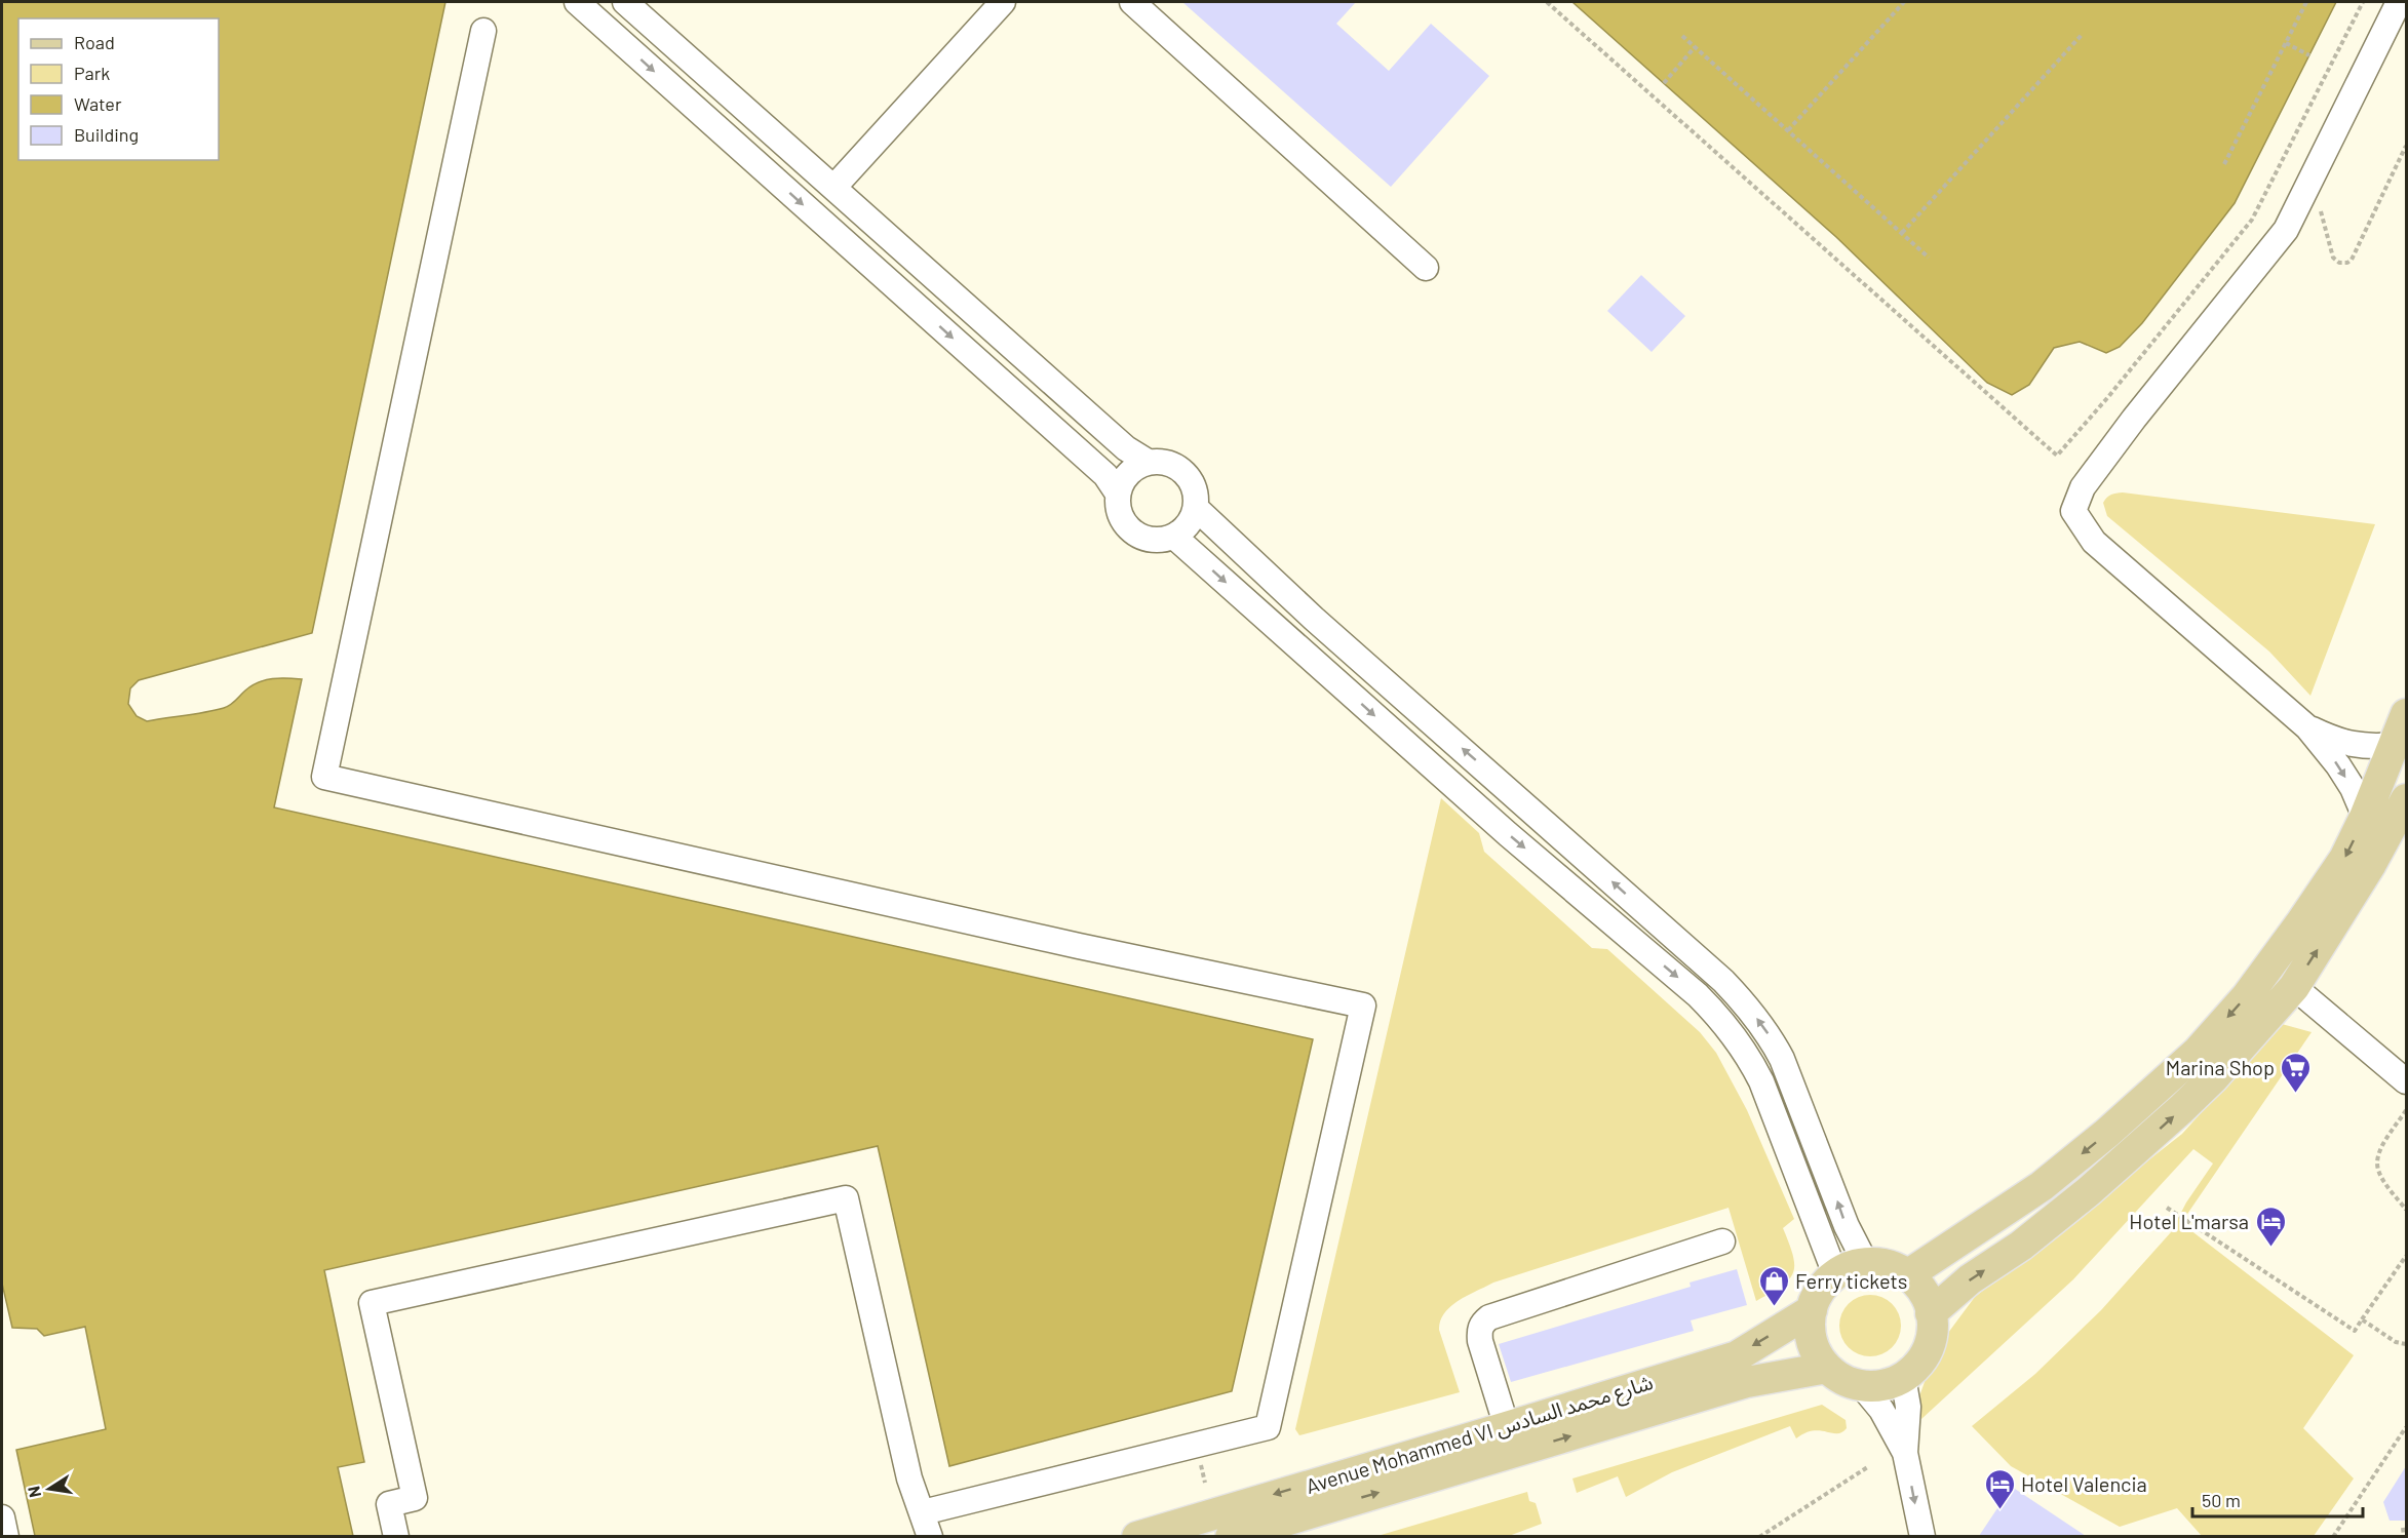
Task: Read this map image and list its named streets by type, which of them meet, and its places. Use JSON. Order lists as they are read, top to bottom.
{
  "streets": {
    "main road": ["Avenue Mohammed VI شارع محمد السادس"]
  },
  "places": {
    "supermarket": ["Marina Shop"],
    "hotel": ["Hotel L'marsa", "Hotel Valencia"],
    "shop": ["Ferry tickets"]
  },
  "legend": [
    "Road",
    "Park",
    "Water",
    "Building"
  ],
  "scale_bar": "50 m",
  "north": "left"
}
